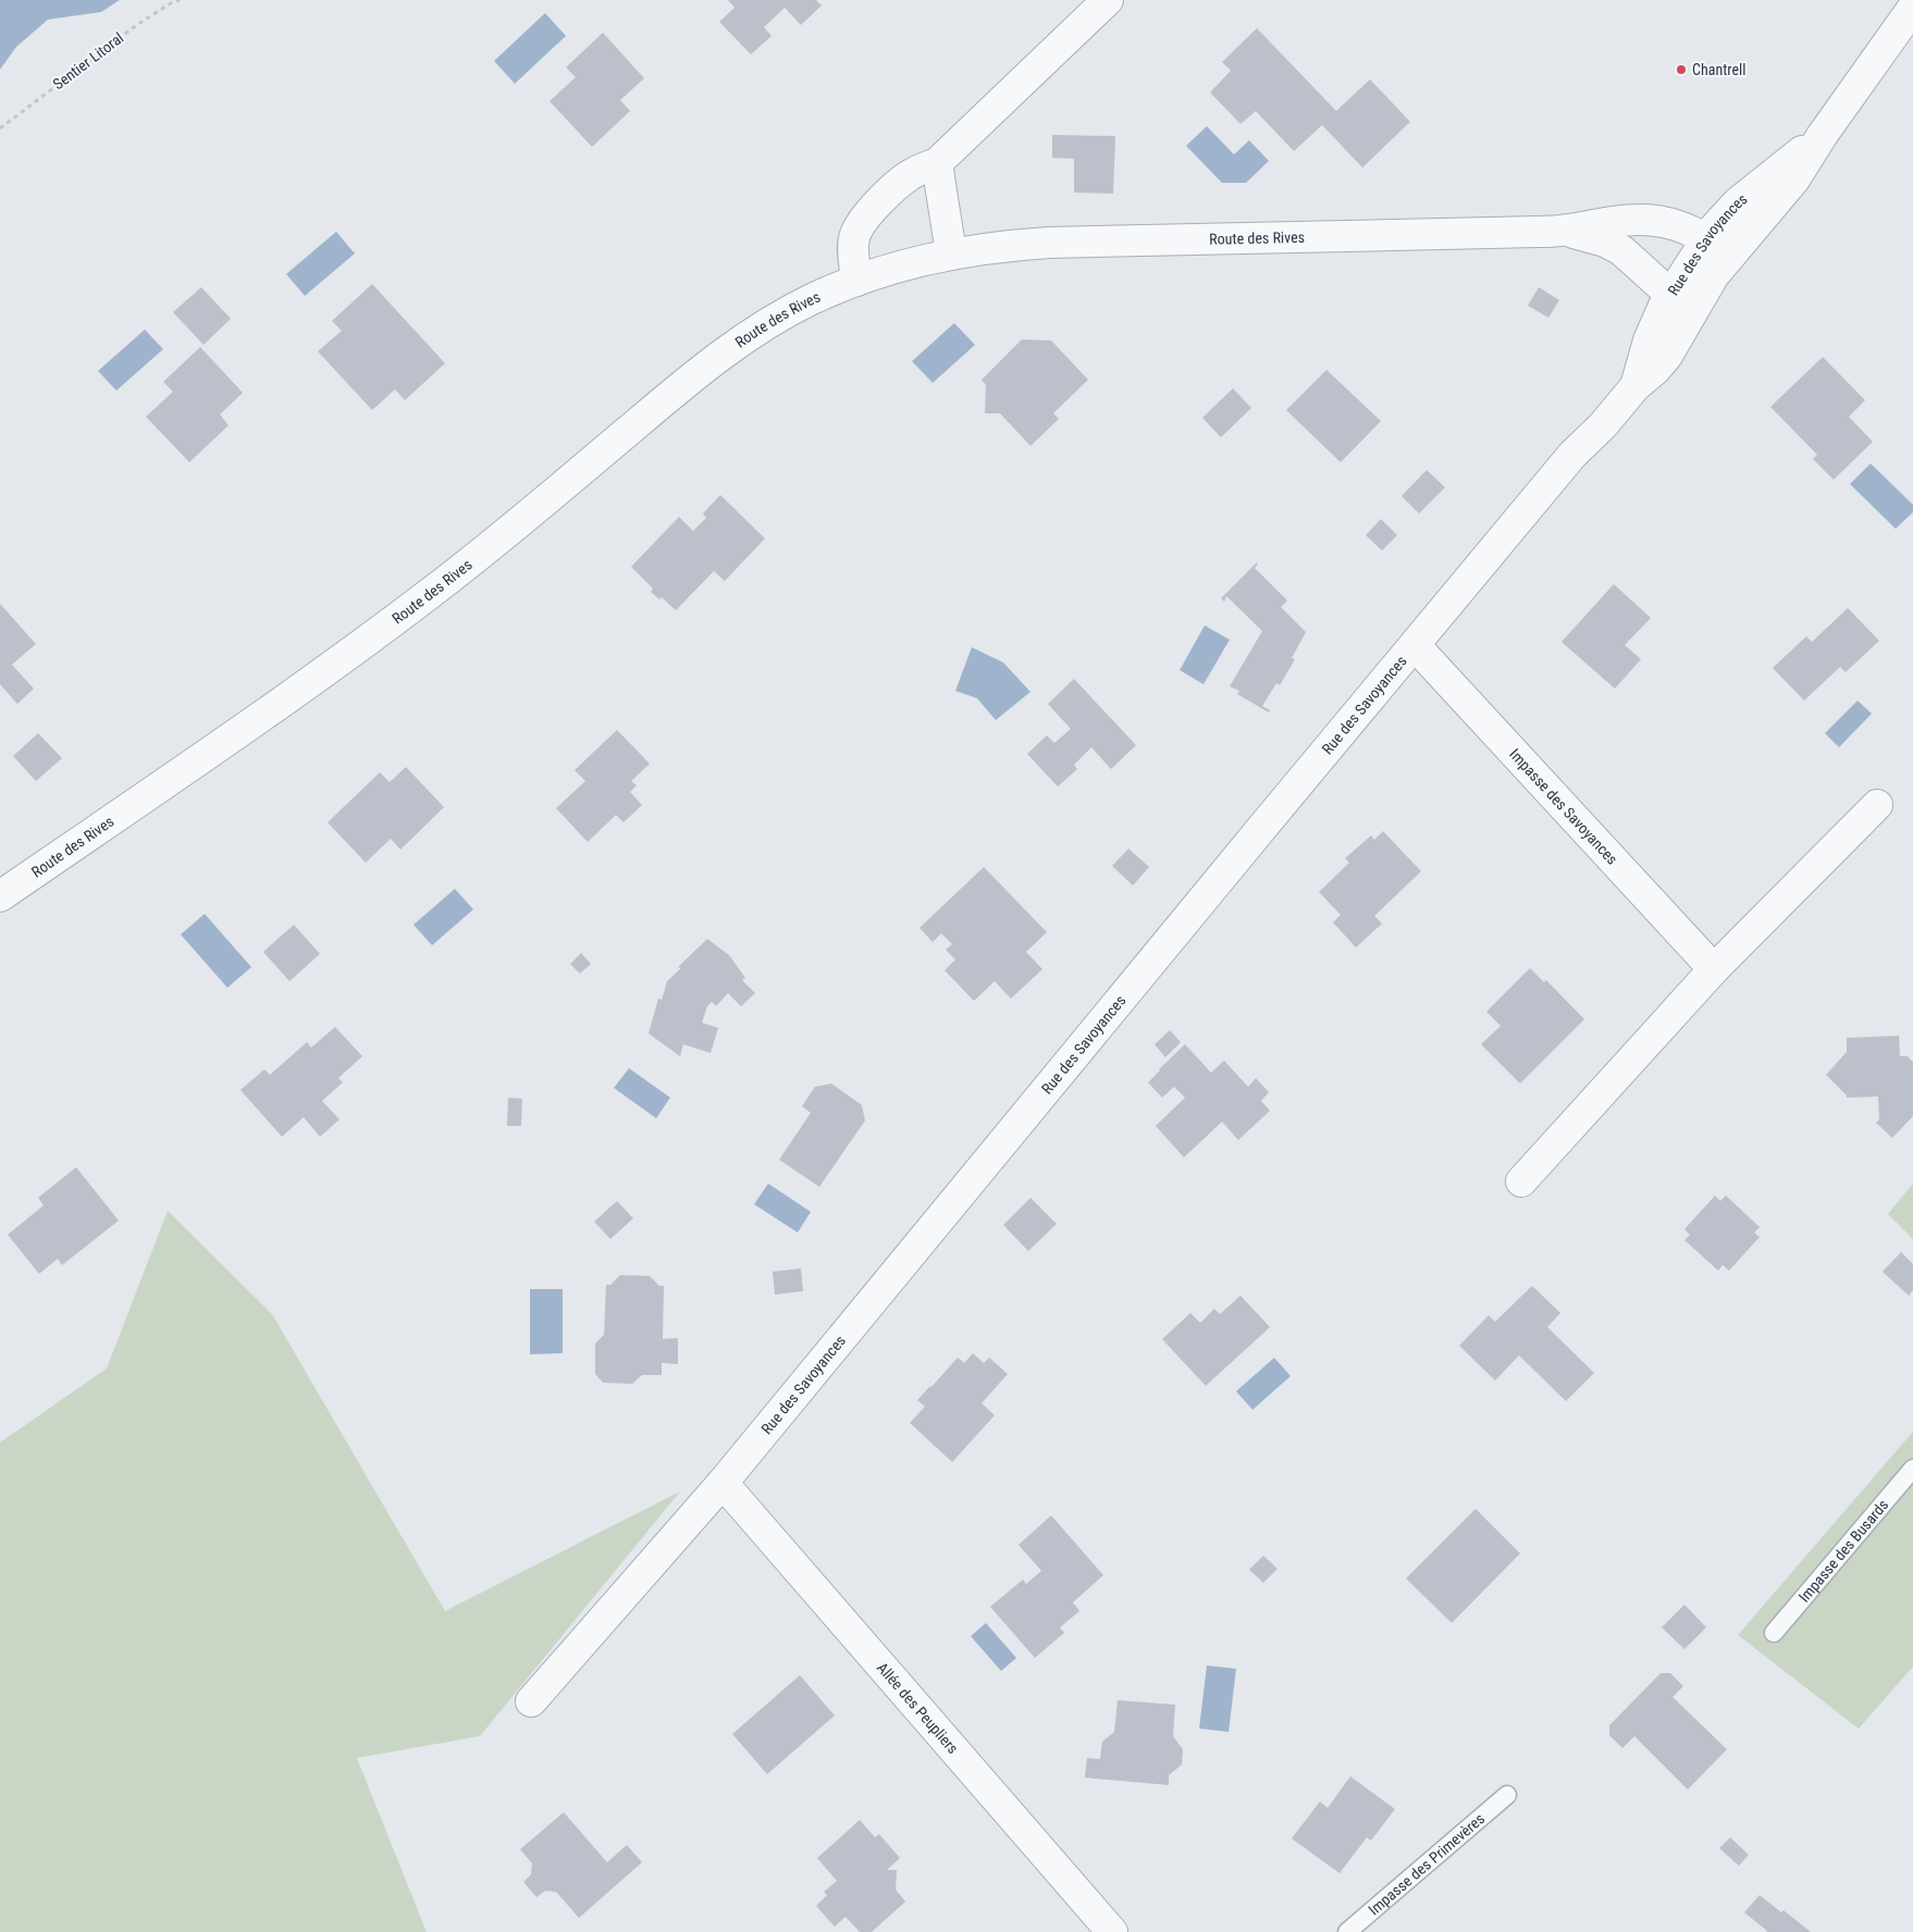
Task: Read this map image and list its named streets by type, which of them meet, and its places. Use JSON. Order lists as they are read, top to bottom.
{
  "streets": {
    "street": [
      "Route des Rives",
      "Rue des Savoyances",
      "Impasse des Savoyances",
      "Allée des Peupliers"
    ],
    "lane": ["Impasse des Busards", "Impasse des Primevères"],
    "path": ["Sentier Litoral"]
  },
  "crossings": [
    ["Route des Rives", "Rue des Savoyances"],
    ["Rue des Savoyances", "Impasse des Savoyances"],
    ["Rue des Savoyances", "Allée des Peupliers"]
  ],
  "places": ["Chantrell"]
}
